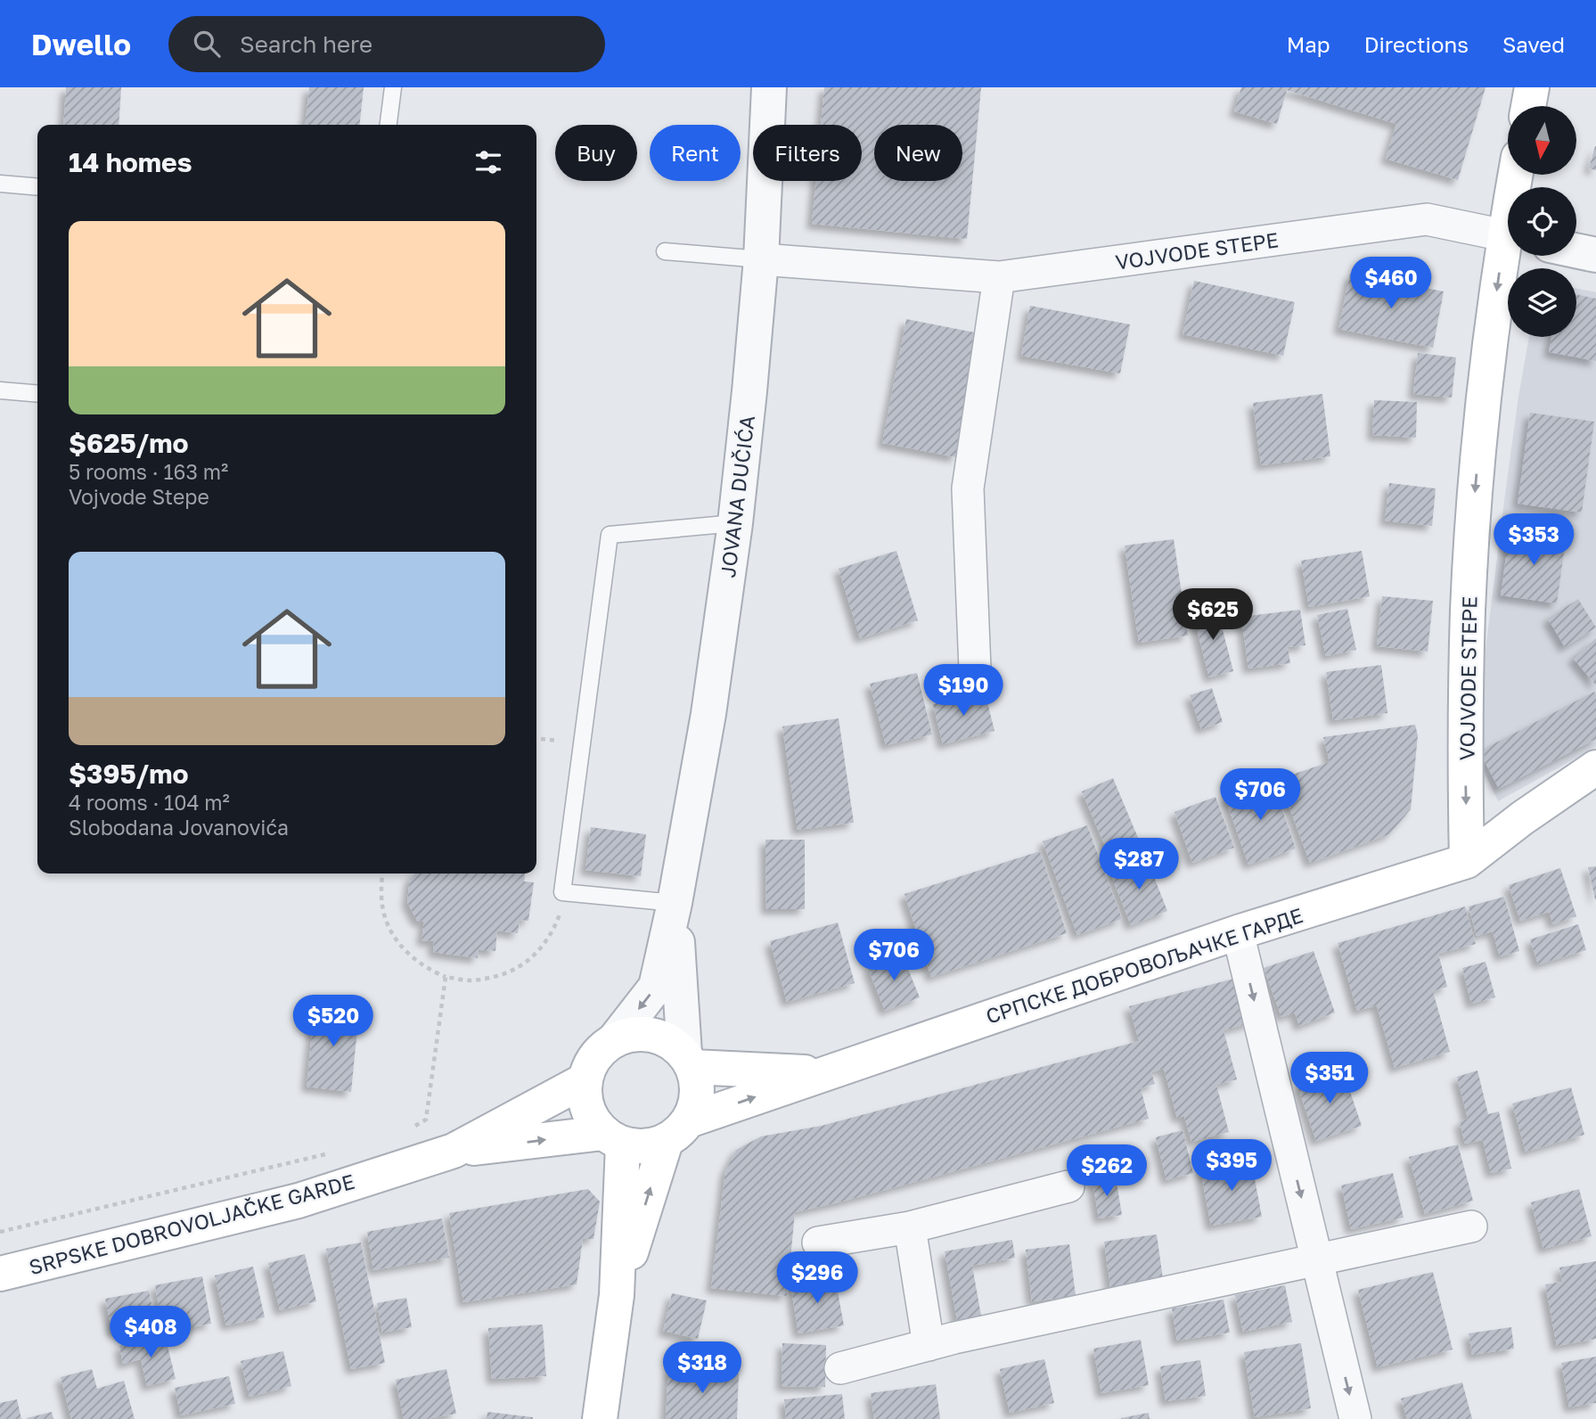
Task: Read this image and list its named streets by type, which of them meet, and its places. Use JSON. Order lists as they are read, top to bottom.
{
  "streets": {
    "main road": ["VOJVODE STEPE", "СРПСКЕ ДОБРОВОЉАЧКЕ ГАРДЕ", "SRPSKE DOBROVOLJAČKE GARDE"],
    "street": ["JOVANA DUČIĆA"]
  },
  "crossings": [
    ["VOJVODE STEPE", "JOVANA DUČIĆA"],
    ["VOJVODE STEPE", "СРПСКЕ ДОБРОВОЉАЧКЕ ГАРДЕ"]
  ],
  "one_way": ["VOJVODE STEPE"],
  "north": "bottom",
  "page": {
    "header": "Dwello",
    "search": "Search here",
    "nav": ["Map", "Directions", "Saved"],
    "chip": [
      "Buy",
      "Rent",
      "Filters",
      "New"
    ],
    "heading": "14 homes",
    "list": [
      {
        "name": "$625/mo",
        "note": "5 rooms · 163 m² · Vojvode Stepe"
      },
      {
        "name": "$395/mo",
        "note": "4 rooms · 104 m² · Slobodana Jovanovića"
      }
    ],
    "price": [
      "$460",
      "$353",
      "$625",
      "$190",
      "$706",
      "$287",
      "$706",
      "$520",
      "$351",
      "$395",
      "$262",
      "$296",
      "$408",
      "$318"
    ]
  }
}
